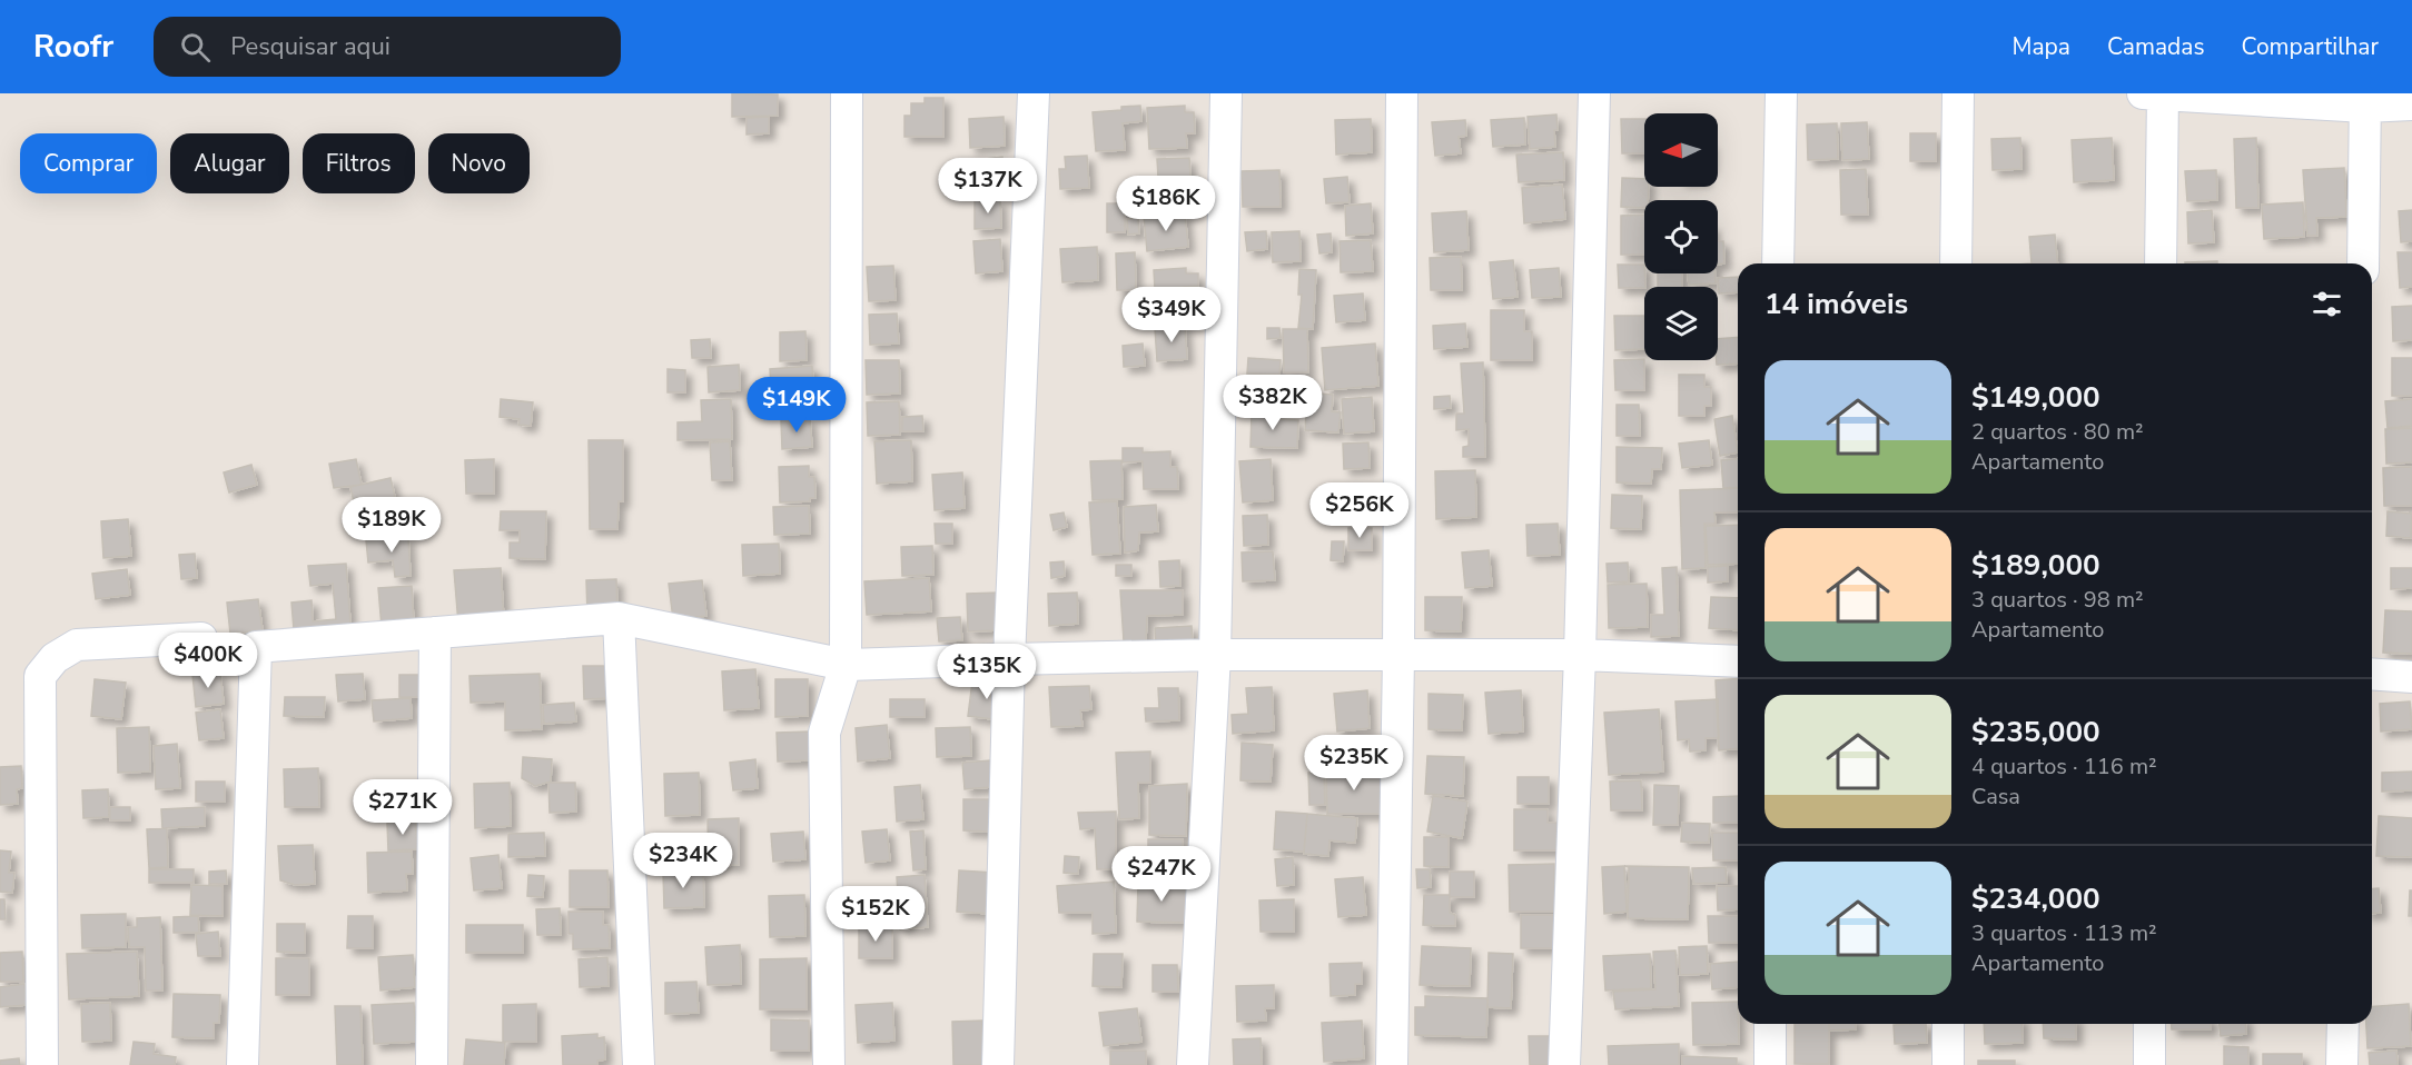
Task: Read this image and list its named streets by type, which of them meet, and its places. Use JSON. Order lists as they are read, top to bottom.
{
  "north": "left",
  "page": {
    "header": "Roofr",
    "search": "Pesquisar aqui",
    "nav": ["Mapa", "Camadas", "Compartilhar"],
    "chip": [
      "Comprar",
      "Alugar",
      "Filtros",
      "Novo"
    ],
    "price": [
      "$137K",
      "$186K",
      "$349K",
      "$382K",
      "$149K",
      "$256K",
      "$189K",
      "$400K",
      "$135K",
      "$235K",
      "$271K",
      "$234K",
      "$247K",
      "$152K"
    ],
    "heading": "14 imóveis",
    "list": [
      {
        "name": "$149,000",
        "note": "2 quartos · 80 m² · Apartamento"
      },
      {
        "name": "$189,000",
        "note": "3 quartos · 98 m² · Apartamento"
      },
      {
        "name": "$235,000",
        "note": "4 quartos · 116 m² · Casa"
      },
      {
        "name": "$234,000",
        "note": "3 quartos · 113 m² · Apartamento"
      }
    ]
  }
}
